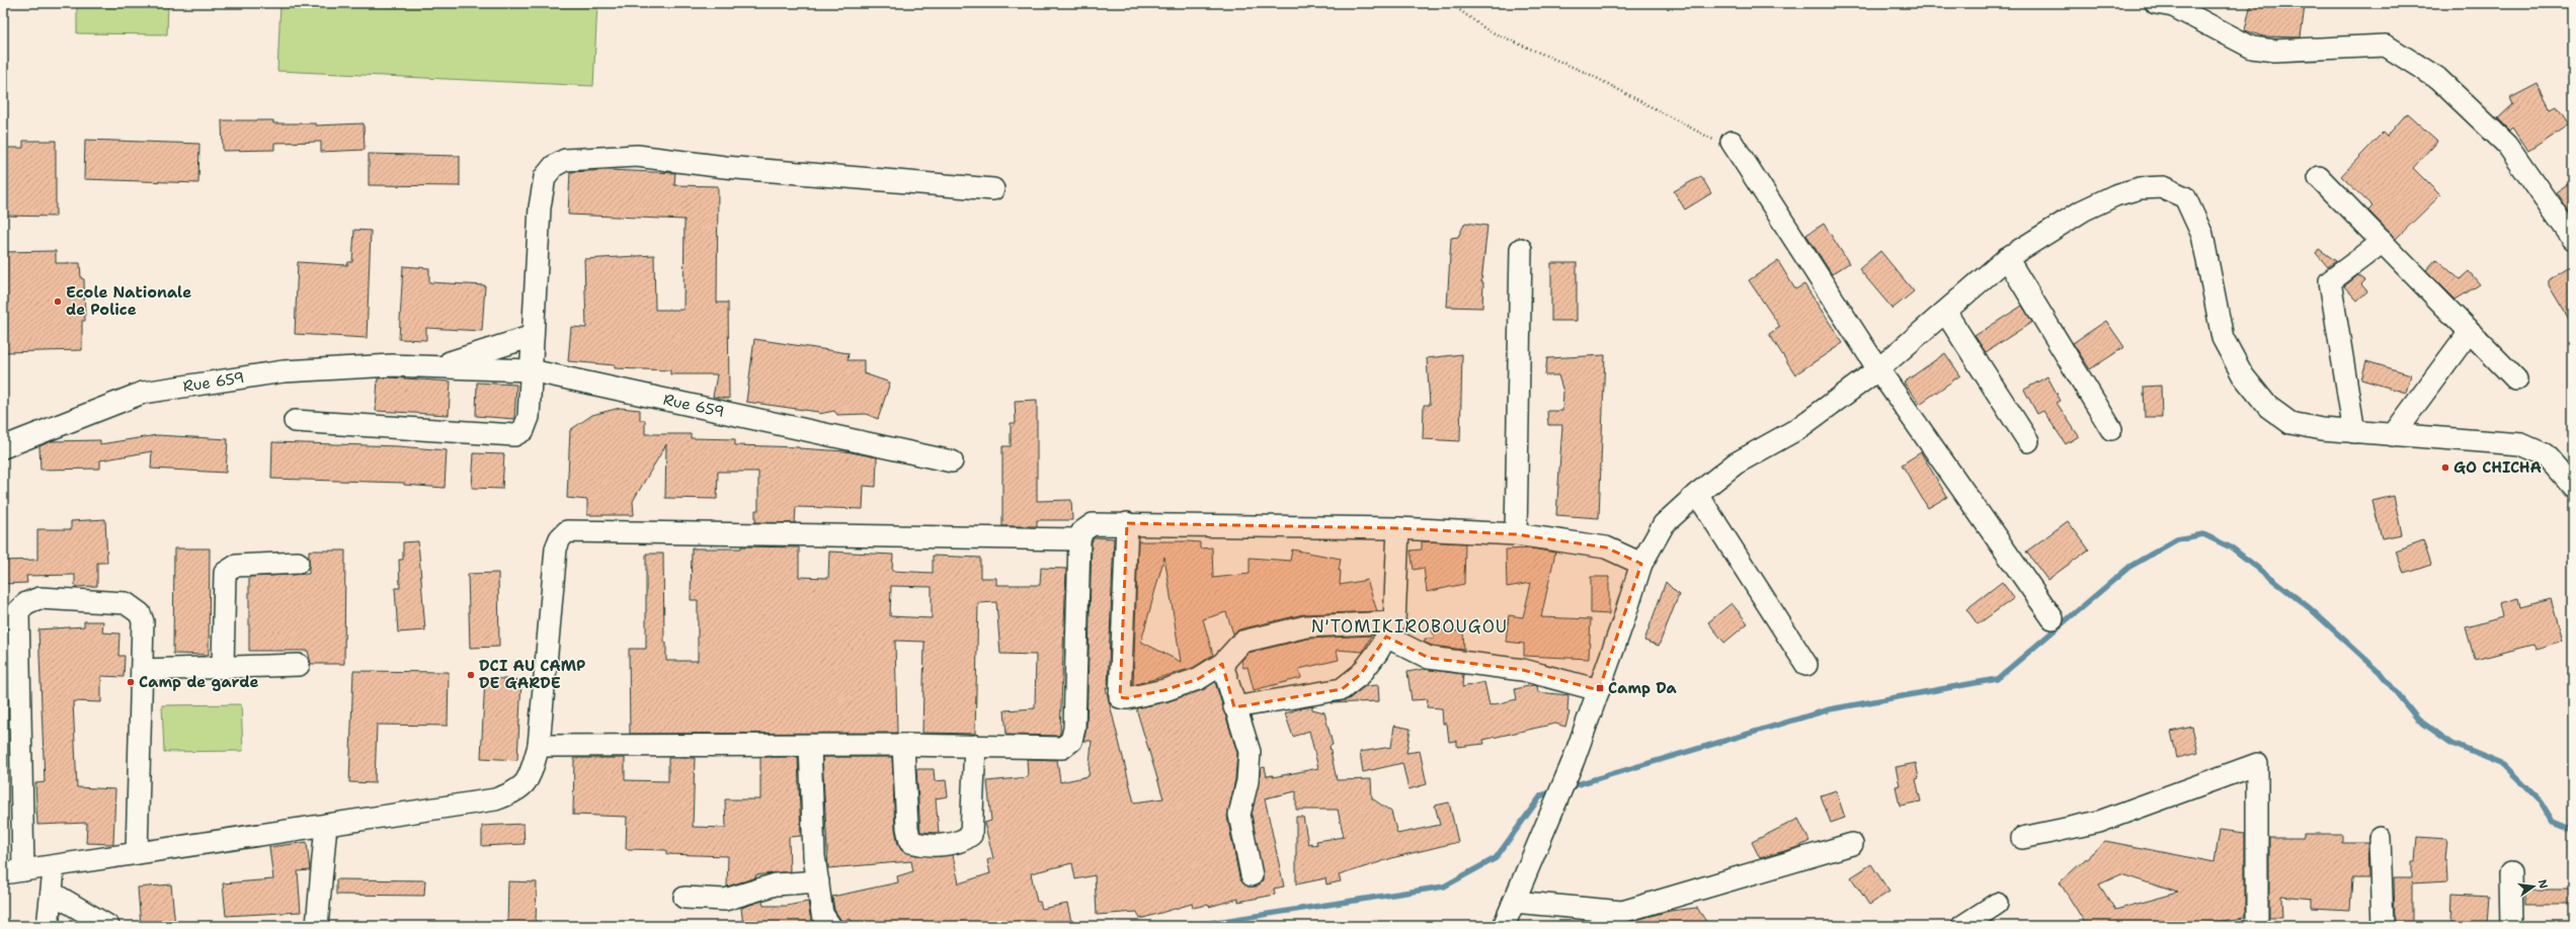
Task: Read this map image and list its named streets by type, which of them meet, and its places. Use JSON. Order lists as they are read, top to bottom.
{
  "streets": {
    "street": ["Rue 659"]
  },
  "districts": ["N'TOMIKIROBOUGOU"],
  "places": {
    "other": [
      "Ecole Nationale de Police",
      "GO CHICHA",
      "DCI AU CAMP DE GARDE",
      "Camp de garde"
    ],
    "transit": ["Camp Da"]
  },
  "north": "right"
}
